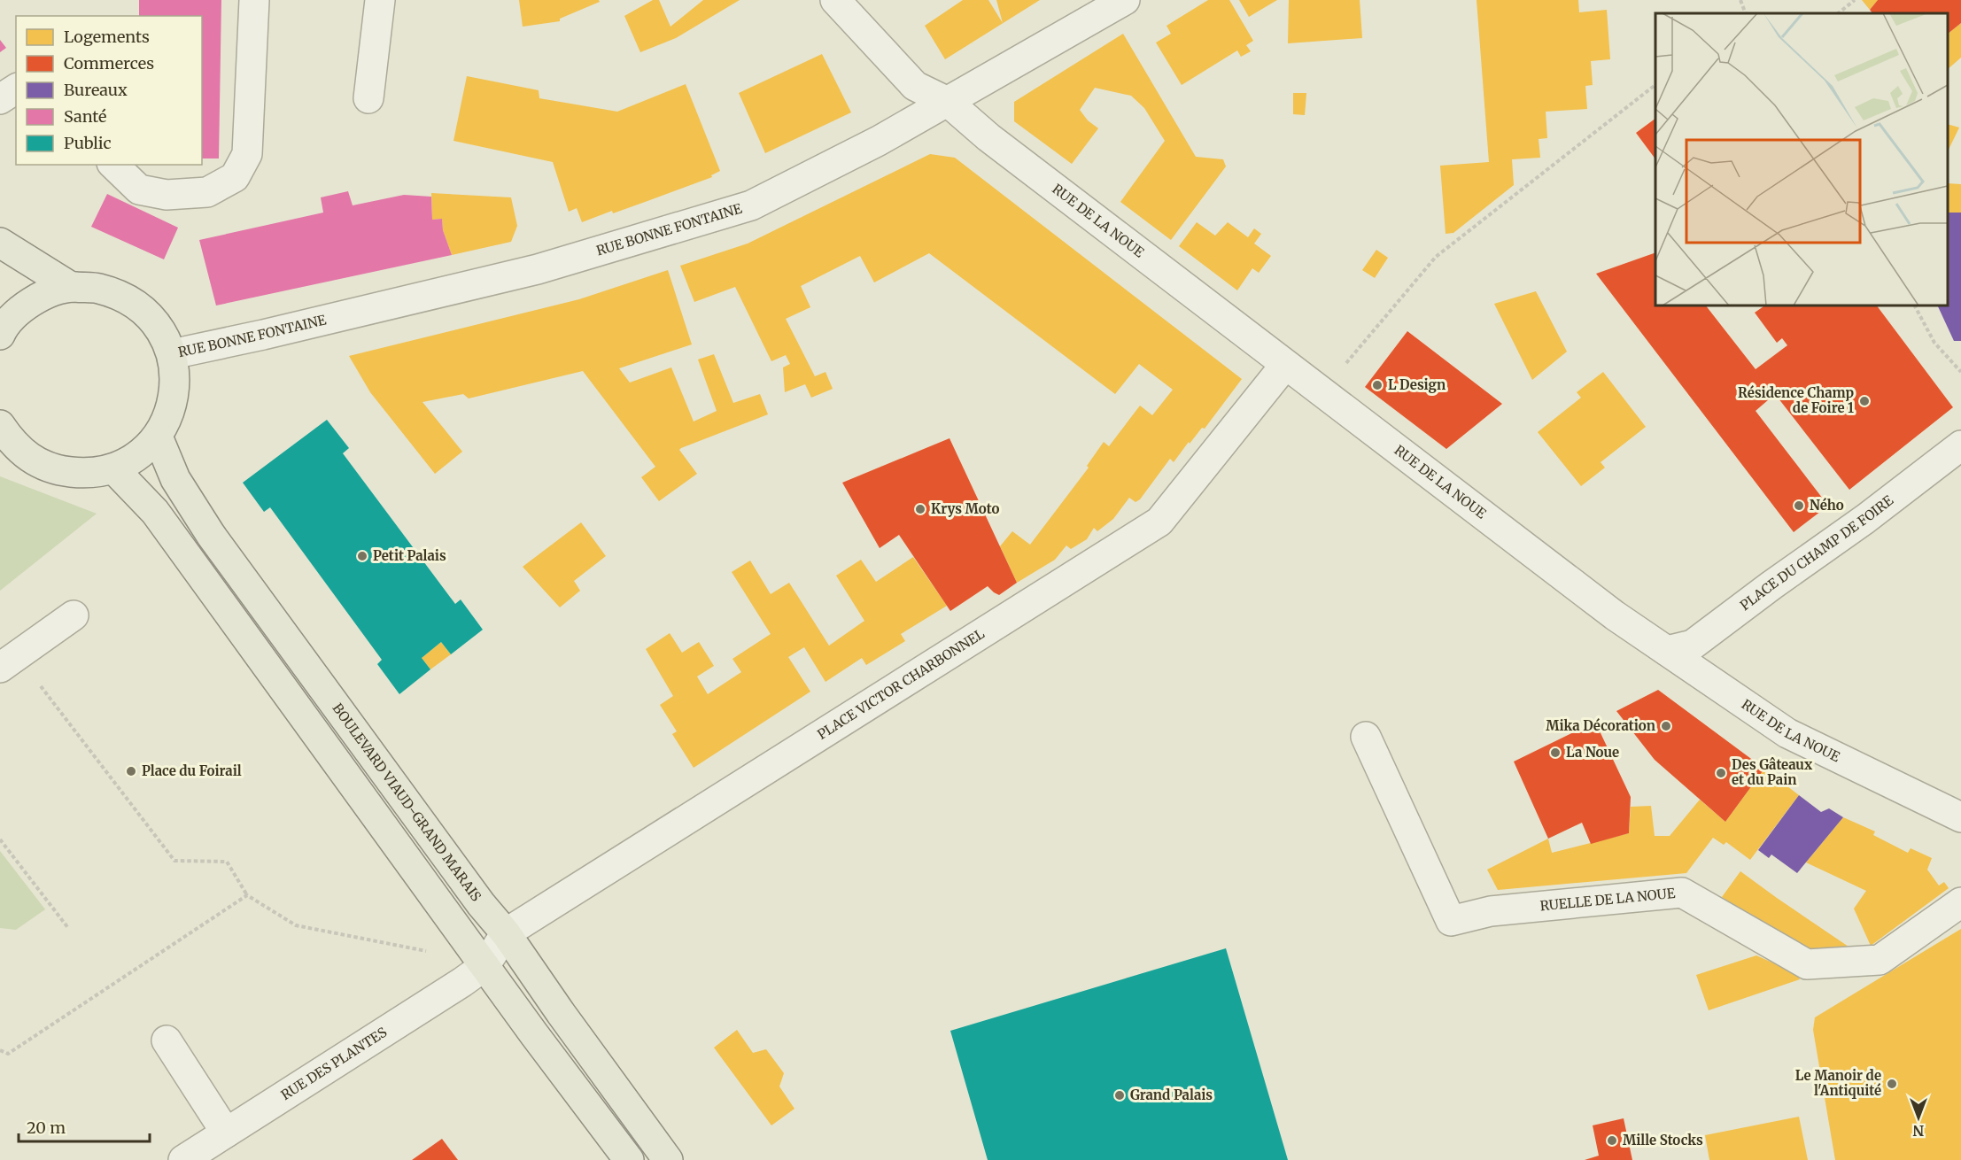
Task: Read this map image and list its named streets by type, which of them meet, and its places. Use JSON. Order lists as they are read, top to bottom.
{
  "streets": {
    "main road": ["BOULEVARD VIAUD-GRAND MARAIS"],
    "street": [
      "RUE DE LA NOUE",
      "RUE BONNE FONTAINE",
      "PLACE DU CHAMP DE FOIRE",
      "PLACE VICTOR CHARBONNEL",
      "RUELLE DE LA NOUE",
      "RUE DES PLANTES"
    ]
  },
  "crossings": [
    ["RUE DE LA NOUE", "RUE BONNE FONTAINE"],
    ["RUE DE LA NOUE", "PLACE DU CHAMP DE FOIRE"],
    ["RUE DE LA NOUE", "PLACE VICTOR CHARBONNEL"],
    ["PLACE VICTOR CHARBONNEL", "BOULEVARD VIAUD-GRAND MARAIS"],
    ["PLACE VICTOR CHARBONNEL", "RUE DES PLANTES"]
  ],
  "places": [
    "L Design",
    "Résidence Champ de Foire 1",
    "Ného",
    "Krys Moto",
    "Petit Palais",
    "Mika Décoration",
    "La Noue",
    "Place du Foirail",
    "Des Gâteaux et du Pain",
    "Le Manoir de l'Antiquité",
    "Grand Palais",
    "Mille Stocks"
  ],
  "legend": [
    "Logements",
    "Commerces",
    "Bureaux",
    "Santé",
    "Public"
  ],
  "scale_bar": "20 m",
  "north": "bottom"
}
